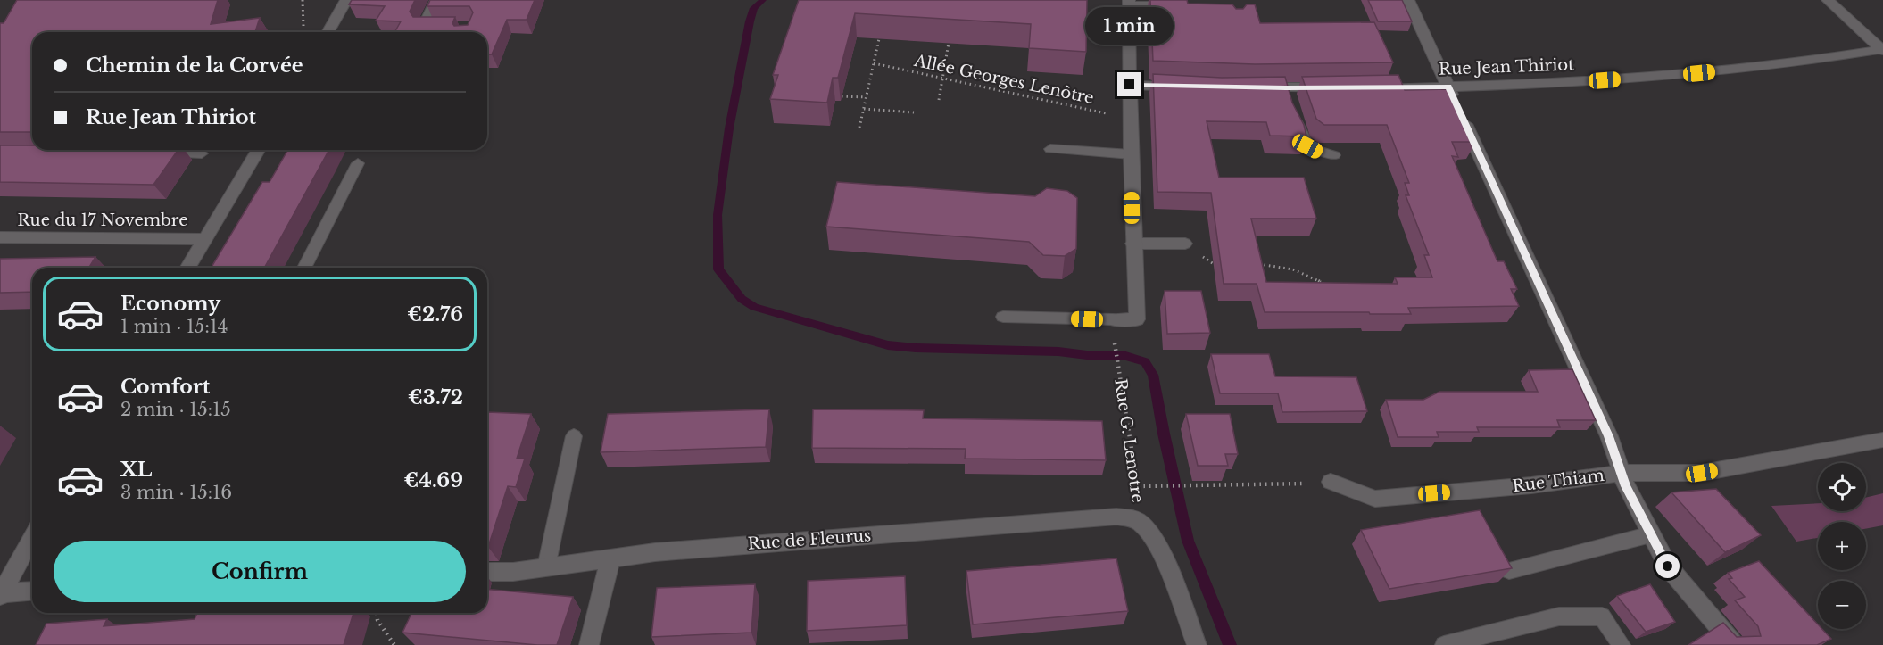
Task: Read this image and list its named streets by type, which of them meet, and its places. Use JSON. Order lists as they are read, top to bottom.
{
  "streets": {
    "street": [
      "Rue Jean Thiriot",
      "Rue du 17 Novembre",
      "Rue G. Lenotre",
      "Rue Thiam",
      "Rue de Fleurus"
    ],
    "path": ["Allée Georges Lenôtre"]
  },
  "crossings": [
    ["Rue G. Lenotre", "Rue de Fleurus"]
  ],
  "page": {
    "bubble": "1 min",
    "banner": ["Chemin de la Corvée", "Rue Jean Thiriot"],
    "list": [
      {
        "name": "Economy",
        "note": "1 min · 15:14",
        "value": "€2.76"
      },
      {
        "name": "Comfort",
        "note": "2 min · 15:15",
        "value": "€3.72"
      },
      {
        "name": "XL",
        "note": "3 min · 15:16",
        "value": "€4.69"
      }
    ],
    "map_buttons": ["+", "−"],
    "buttons": "Confirm"
  }
}
